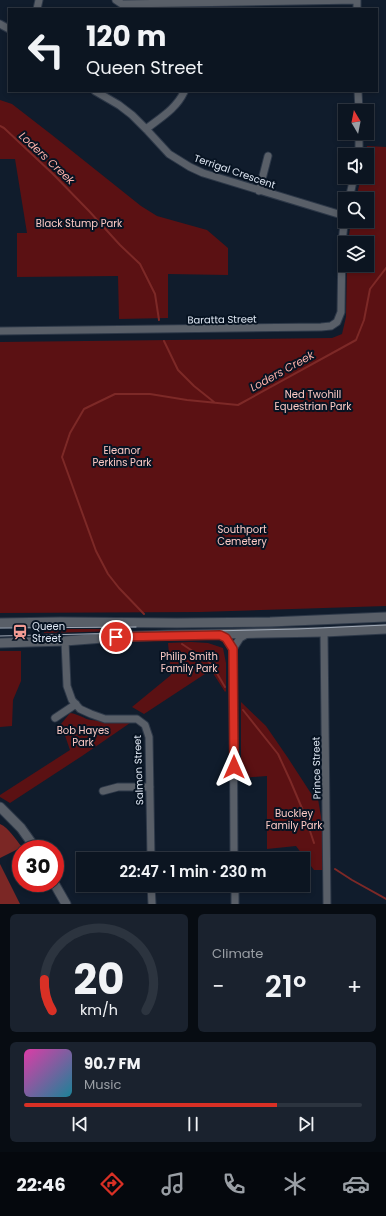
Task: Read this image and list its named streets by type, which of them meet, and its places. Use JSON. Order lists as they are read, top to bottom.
{
  "streets": {
    "street": [
      "Terrigal Crescent",
      "Baratta Street",
      "Prince Street",
      "Salmon Street"
    ]
  },
  "water": ["Loders Creek"],
  "parks": [
    "Black Stump Park",
    "Ned Twohill Equestrian Park",
    "Eleanor Perkins Park",
    "Southport Cemetery",
    "Philip Smith Family Park",
    "Bob Hayes Park",
    "Buckley Family Park"
  ],
  "places": {
    "station": ["Queen Street"]
  },
  "north": "top",
  "page": {
    "turn": ["120 m", "Queen Street"],
    "limit": "30",
    "trip": "22:47 · 1 min · 230 m",
    "tile": "Climate",
    "heat": ["−", "21°", "+"],
    "song": ["90.7 FM", "Music"],
    "tabs": "22:46",
    "gauge": ["20", "km/h"]
  }
}
